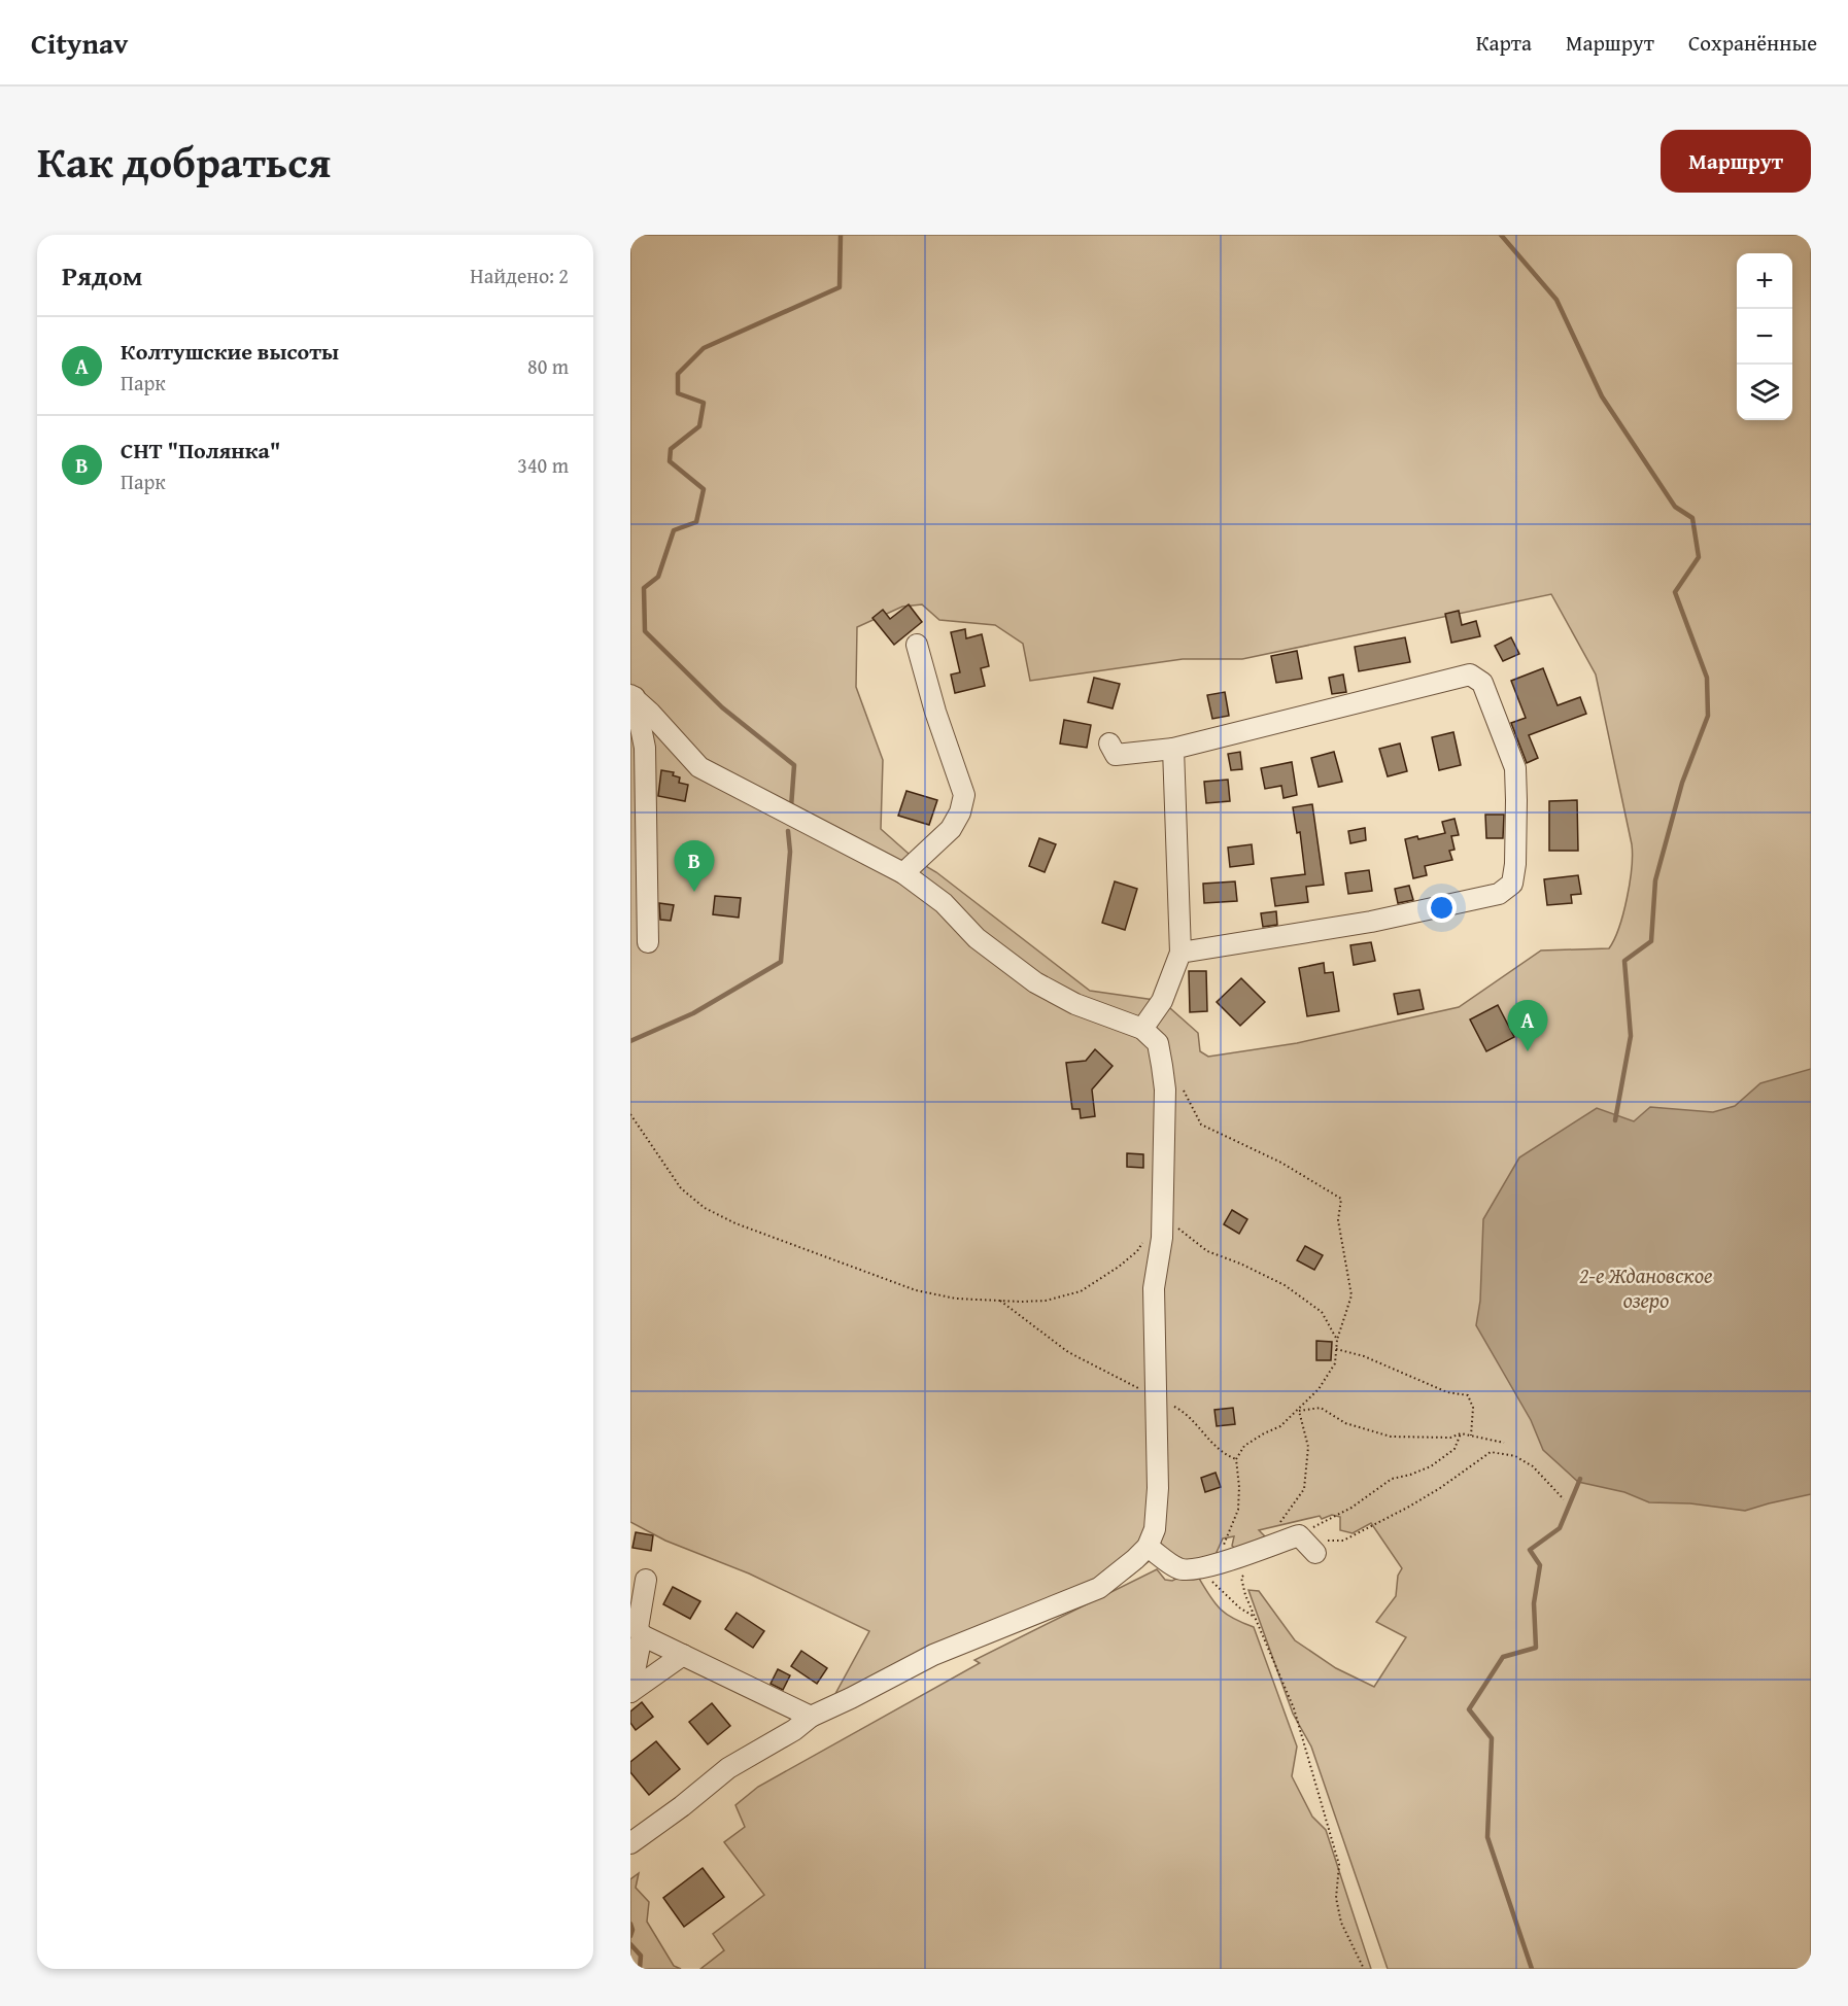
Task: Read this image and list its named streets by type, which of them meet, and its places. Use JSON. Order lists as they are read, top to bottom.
{
  "water": ["2-е Ждановское озеро"],
  "page": {
    "header": "Citynav",
    "nav": ["Карта", "Маршрут", "Сохранённые"],
    "title": "Как добраться",
    "buttons": "Маршрут",
    "heading": ["Рядом", "Найдено: 2"],
    "map_buttons": ["+", "−"],
    "list": [
      {
        "mark": "A",
        "name": "Колтушские высоты",
        "note": "Парк",
        "value": "80 m"
      },
      {
        "mark": "B",
        "name": "СНТ \"Полянка\"",
        "note": "Парк",
        "value": "340 m"
      }
    ],
    "pins": ["B", "A"]
  }
}
